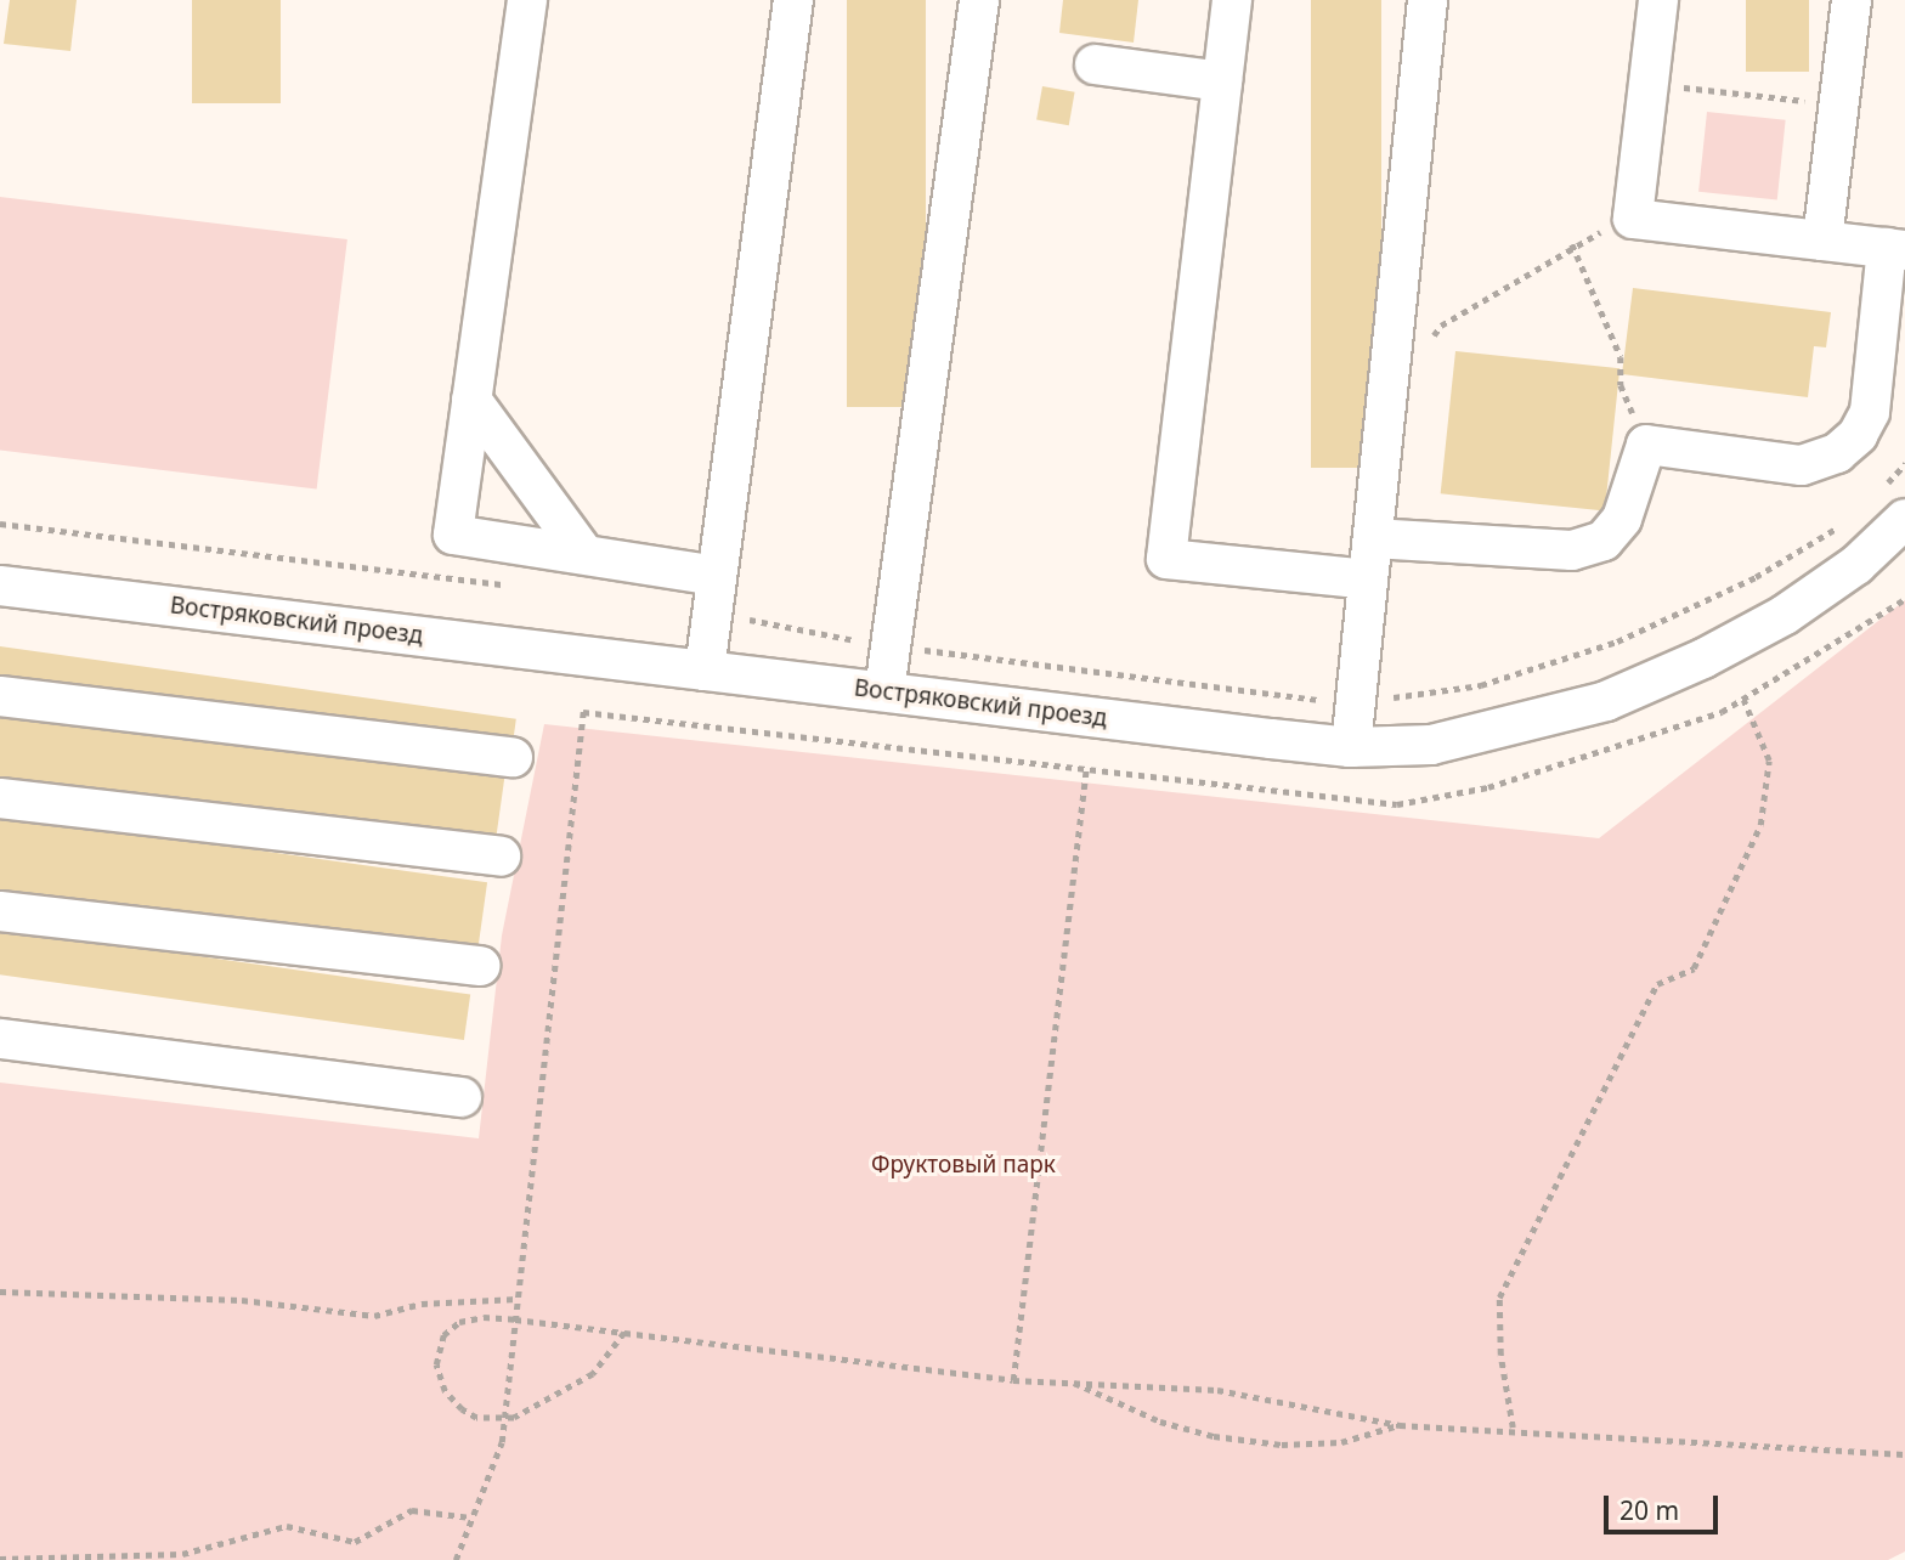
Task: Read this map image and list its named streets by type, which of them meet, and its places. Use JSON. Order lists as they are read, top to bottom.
{
  "streets": {
    "street": ["Востряковский проезд"]
  },
  "parks": ["Фруктовый парк"],
  "scale_bar": "20 m"
}
